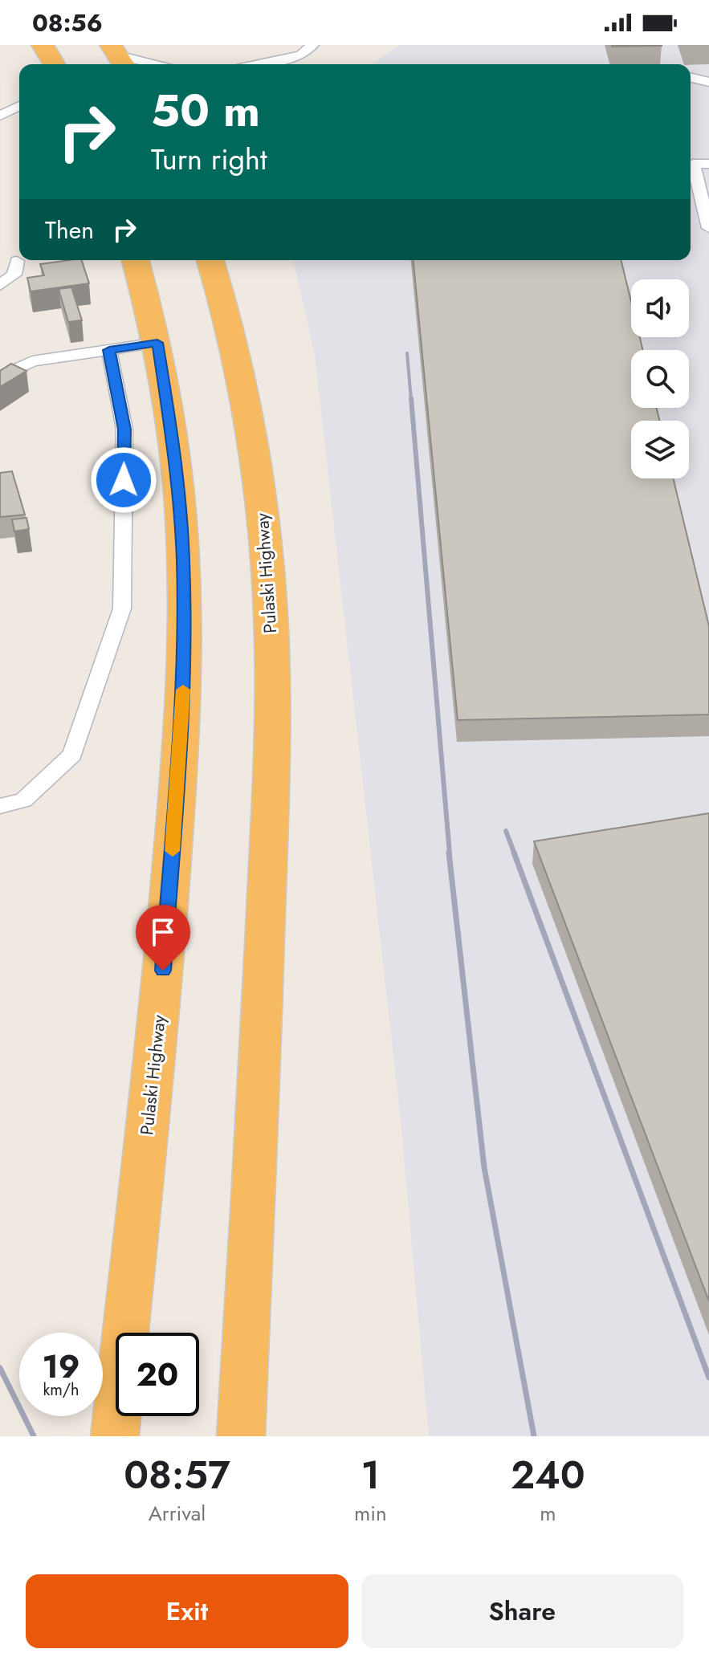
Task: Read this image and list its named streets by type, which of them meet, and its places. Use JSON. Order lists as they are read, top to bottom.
{
  "streets": {
    "highway": ["Pulaski Highway"]
  },
  "page": {
    "status": "08:56",
    "turn": ["50 m", "Turn right"],
    "then": "Then",
    "speed": "19 km/h",
    "limit": "20",
    "eta": [
      "08:57",
      "Arrival",
      "1",
      "min",
      "240",
      "m"
    ],
    "buttons": ["Exit", "Share"]
  }
}
